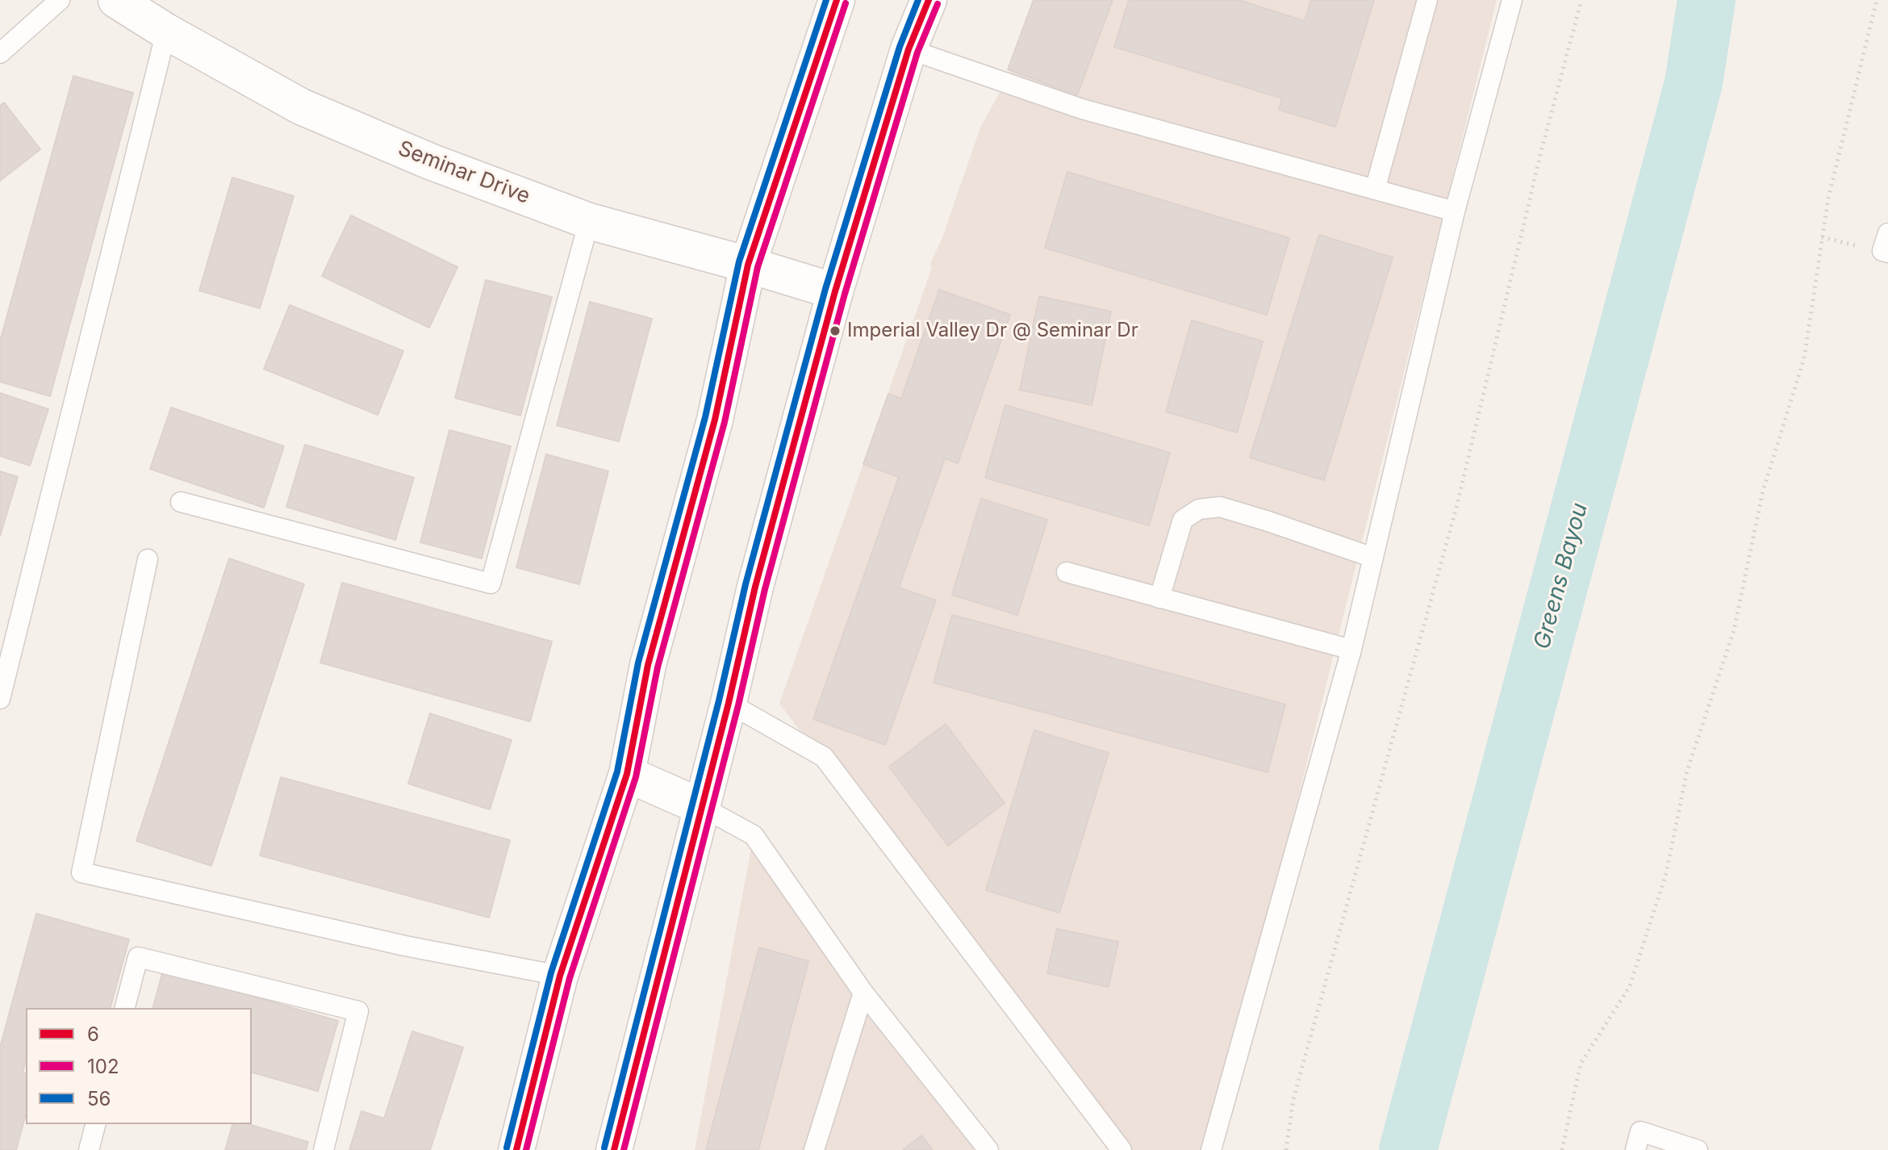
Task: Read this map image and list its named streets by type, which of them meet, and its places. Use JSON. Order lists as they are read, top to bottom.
{
  "streets": {
    "main road": ["Seminar Drive"]
  },
  "water": ["Greens Bayou"],
  "places": ["Imperial Valley Dr @ Seminar Dr"],
  "lines": ["transit line 6", "transit line 56", "transit line 102"],
  "legend": ["6", "102", "56"]
}
